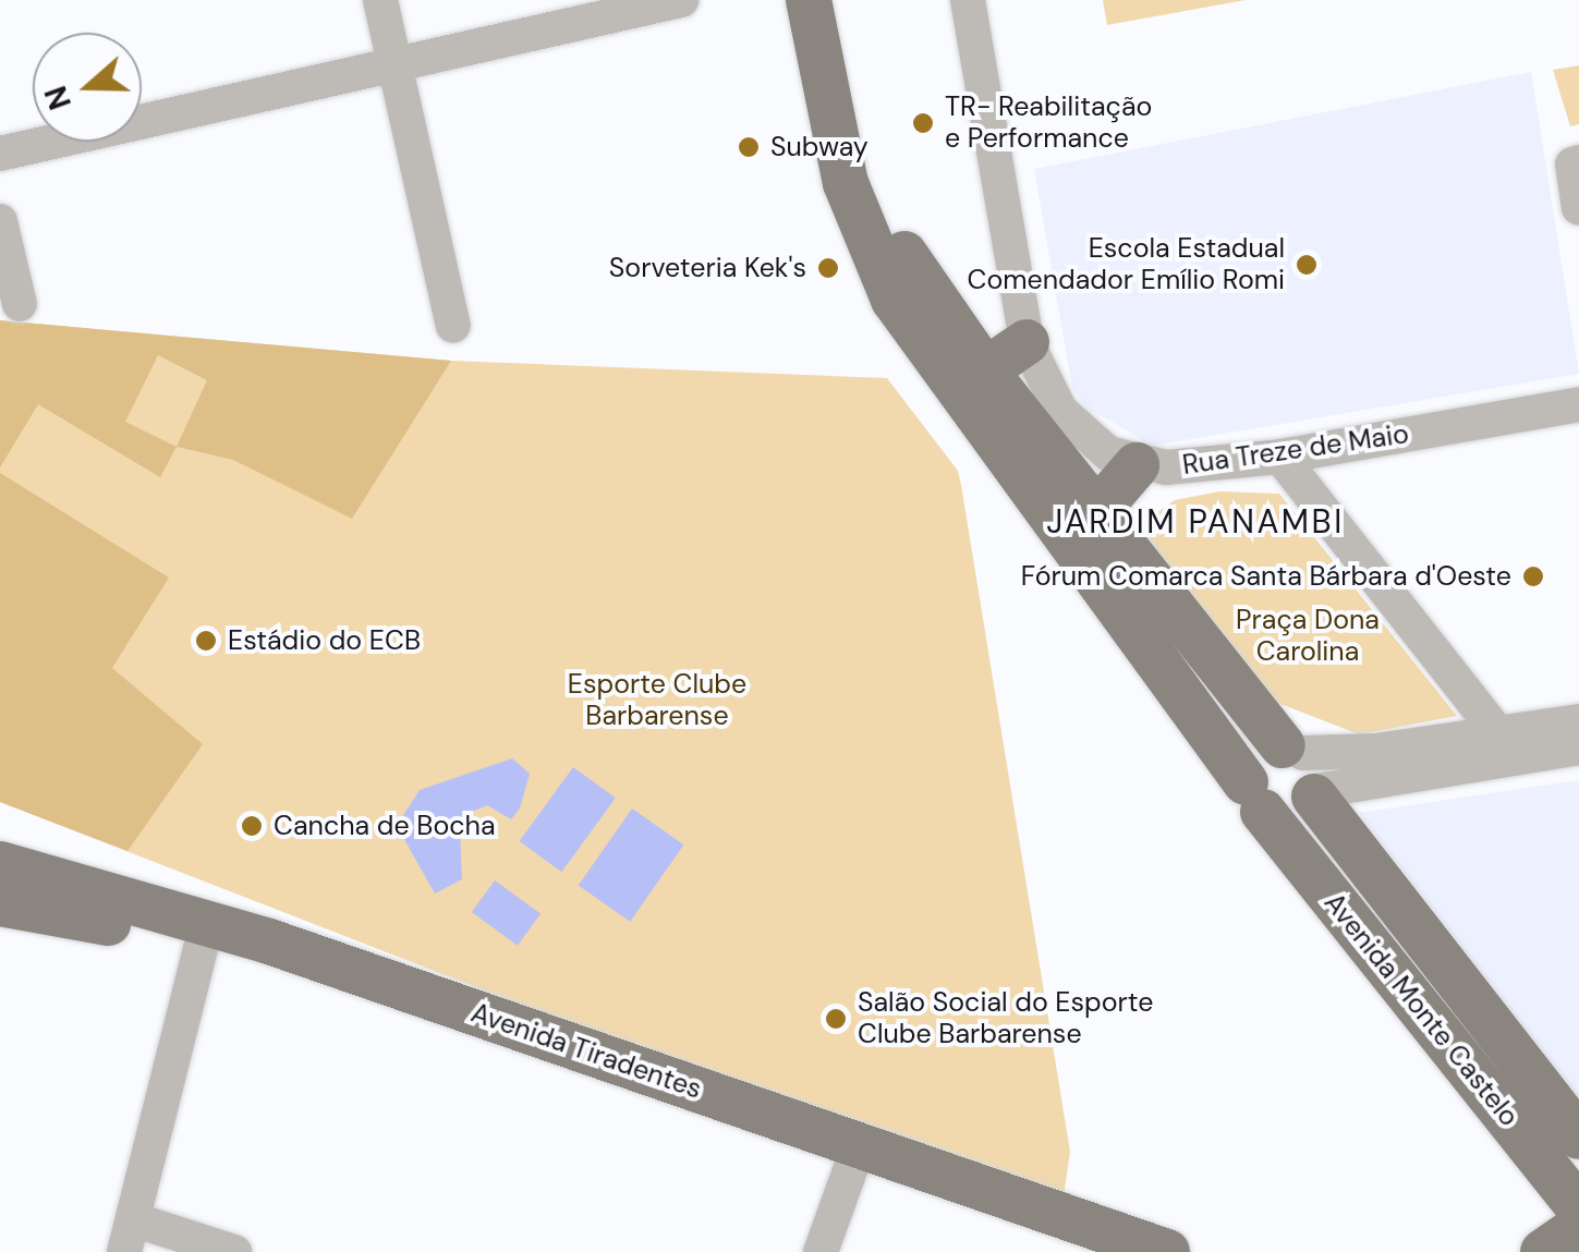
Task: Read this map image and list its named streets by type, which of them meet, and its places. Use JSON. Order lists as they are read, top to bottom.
{
  "streets": {
    "main road": ["Avenida Monte Castelo", "Avenida Tiradentes"],
    "street": ["Rua Treze de Maio"]
  },
  "districts": ["JARDIM PANAMBI"],
  "parks": ["Praça Dona Carolina", "Esporte Clube Barbarense"],
  "places": [
    "TR- Reabilitação e Performance",
    "Subway",
    "Escola Estadual Comendador Emílio Romi",
    "Sorveteria Kek's",
    "Fórum Comarca Santa Bárbara d'Oeste",
    "Estádio do ECB",
    "Cancha de Bocha",
    "Salão Social do Esporte Clube Barbarense"
  ],
  "north": "left"
}
